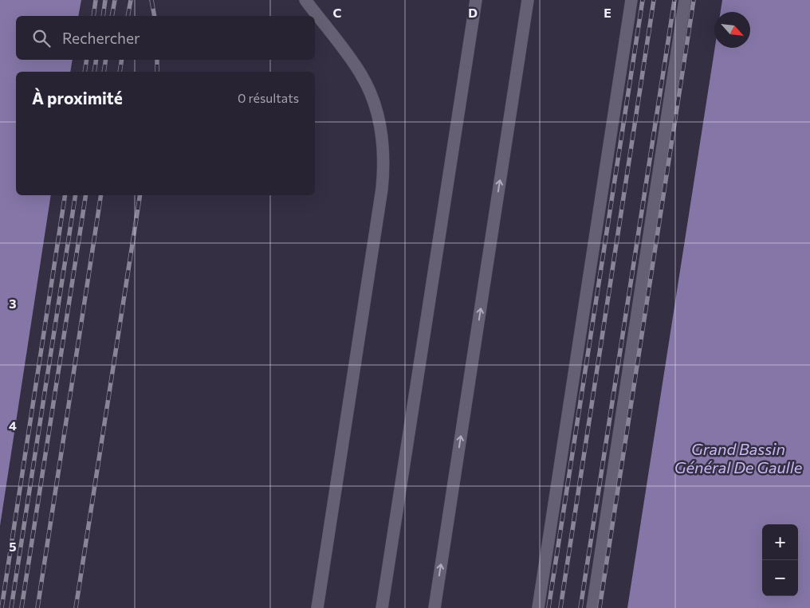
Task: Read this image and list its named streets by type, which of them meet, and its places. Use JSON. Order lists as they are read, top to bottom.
{
  "water": ["Grand Bassin Général De Gaulle"],
  "north": "bottom right",
  "page": {
    "search": "Rechercher",
    "heading": ["À proximité", "0 résultats"],
    "map_buttons": ["+", "−"]
  },
  "grid": {
    "columns": ["C", "D", "E"],
    "rows": ["3", "4", "5"]
  }
}
